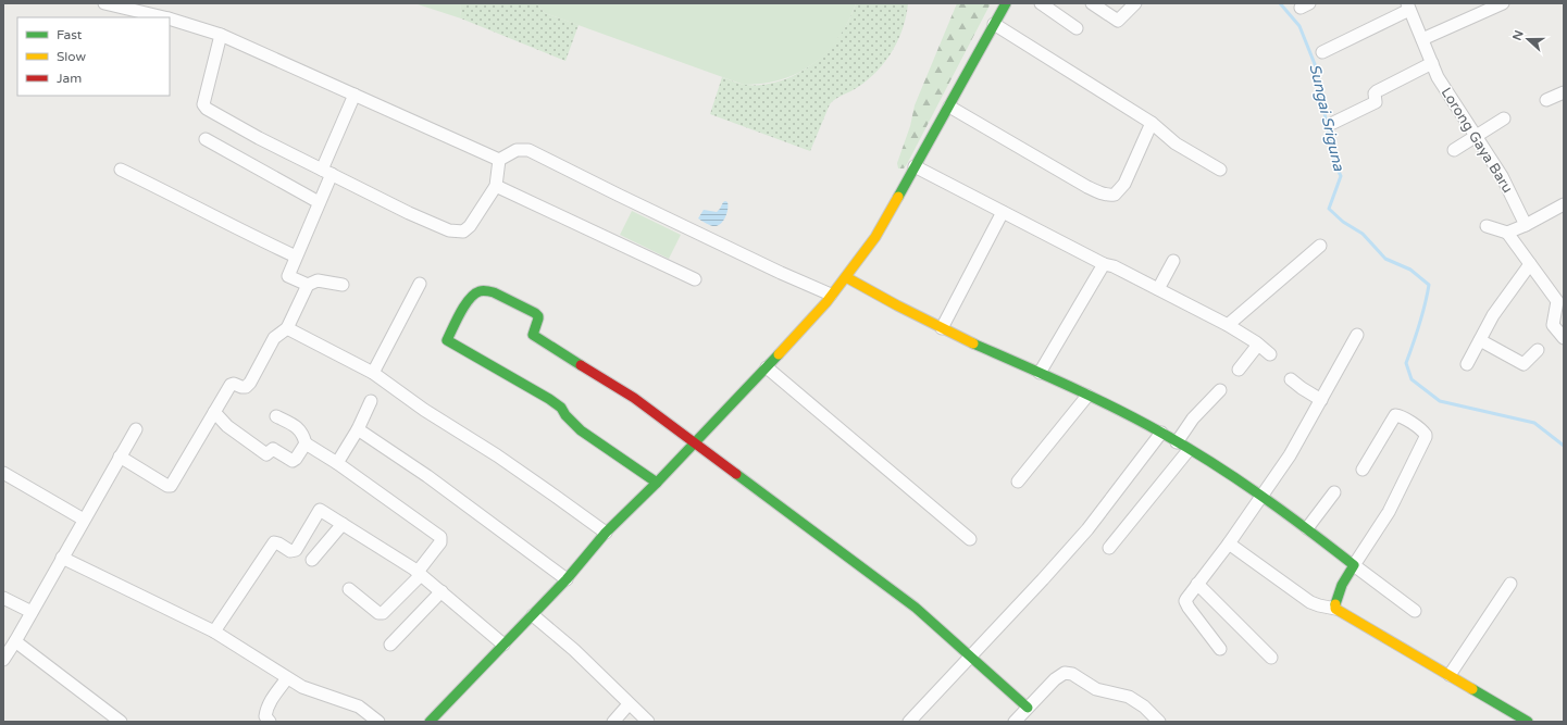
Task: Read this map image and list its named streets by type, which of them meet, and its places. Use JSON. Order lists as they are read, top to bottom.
{
  "streets": {
    "street": ["Lorong Gaya Baru"]
  },
  "water": ["Sungai Sriguna"],
  "legend": ["Fast", "Slow", "Jam"],
  "north": "left"
}
